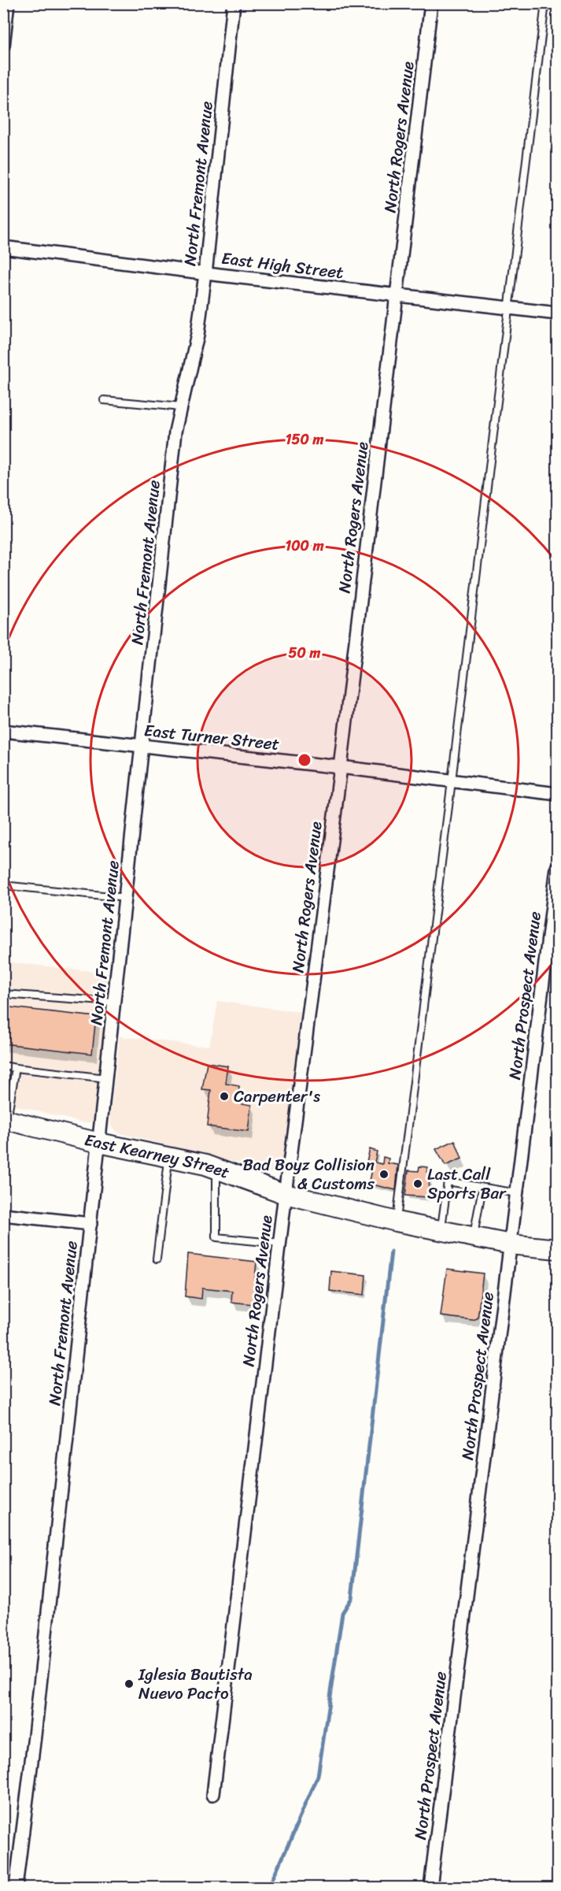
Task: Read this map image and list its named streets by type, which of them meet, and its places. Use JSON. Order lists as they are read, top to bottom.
{
  "streets": {
    "main road": ["East Kearney Street"],
    "street": [
      "North Rogers Avenue",
      "North Fremont Avenue",
      "East High Street",
      "East Turner Street",
      "North Prospect Avenue"
    ]
  },
  "crossings": [
    ["North Rogers Avenue", "East High Street"],
    ["North Rogers Avenue", "East Turner Street"],
    ["North Rogers Avenue", "East Kearney Street"],
    ["North Fremont Avenue", "East High Street"],
    ["North Fremont Avenue", "East Turner Street"],
    ["North Fremont Avenue", "East Kearney Street"],
    ["North Prospect Avenue", "East Kearney Street"]
  ],
  "places": [
    "Carpenter's",
    "Bad Boyz Collision & Customs",
    "Last Call Sports Bar",
    "Iglesia Bautista Nuevo Pacto"
  ],
  "rings": ["150 m", "100 m", "50 m"]
}
